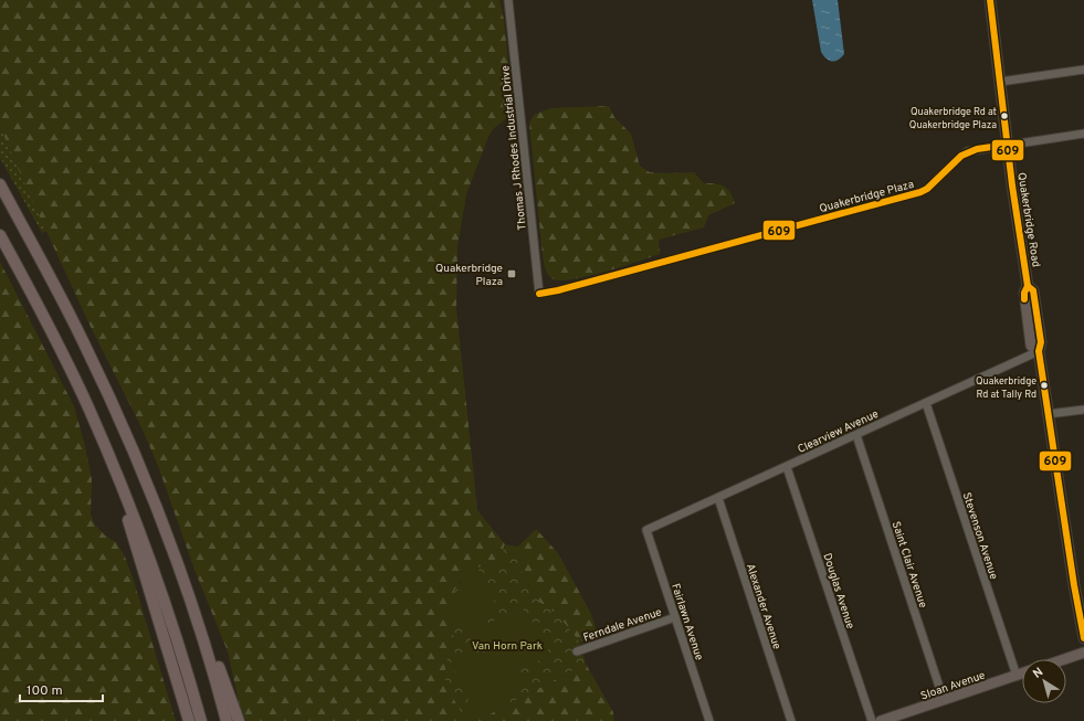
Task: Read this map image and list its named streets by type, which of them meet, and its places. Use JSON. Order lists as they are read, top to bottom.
{
  "streets": {
    "main road": ["Quakerbridge Road", "Sloan Avenue"],
    "street": [
      "Thomas J Rhodes Industrial Drive",
      "Quakerbridge Plaza",
      "Clearview Avenue",
      "Stevenson Avenue",
      "Saint Clair Avenue",
      "Douglas Avenue",
      "Alexander Avenue",
      "Fairlawn Avenue",
      "Ferndale Avenue"
    ]
  },
  "crossings": [
    ["Thomas J Rhodes Industrial Drive", "Quakerbridge Plaza"],
    ["Quakerbridge Plaza", "Quakerbridge Road"],
    ["Quakerbridge Road", "Clearview Avenue"],
    ["Clearview Avenue", "Stevenson Avenue"],
    ["Clearview Avenue", "Saint Clair Avenue"],
    ["Clearview Avenue", "Douglas Avenue"],
    ["Clearview Avenue", "Alexander Avenue"],
    ["Clearview Avenue", "Fairlawn Avenue"],
    ["Stevenson Avenue", "Sloan Avenue"],
    ["Saint Clair Avenue", "Sloan Avenue"],
    ["Fairlawn Avenue", "Ferndale Avenue"]
  ],
  "parks": ["Van Horn Park"],
  "places": {
    "other": ["Quakerbridge Rd at Quakerbridge Plaza", "Quakerbridge Rd at Tally Rd"],
    "transit": ["Quakerbridge Plaza"]
  },
  "lines": ["transit line 609"],
  "scale_bar": "100 m",
  "north": "top left"
}
